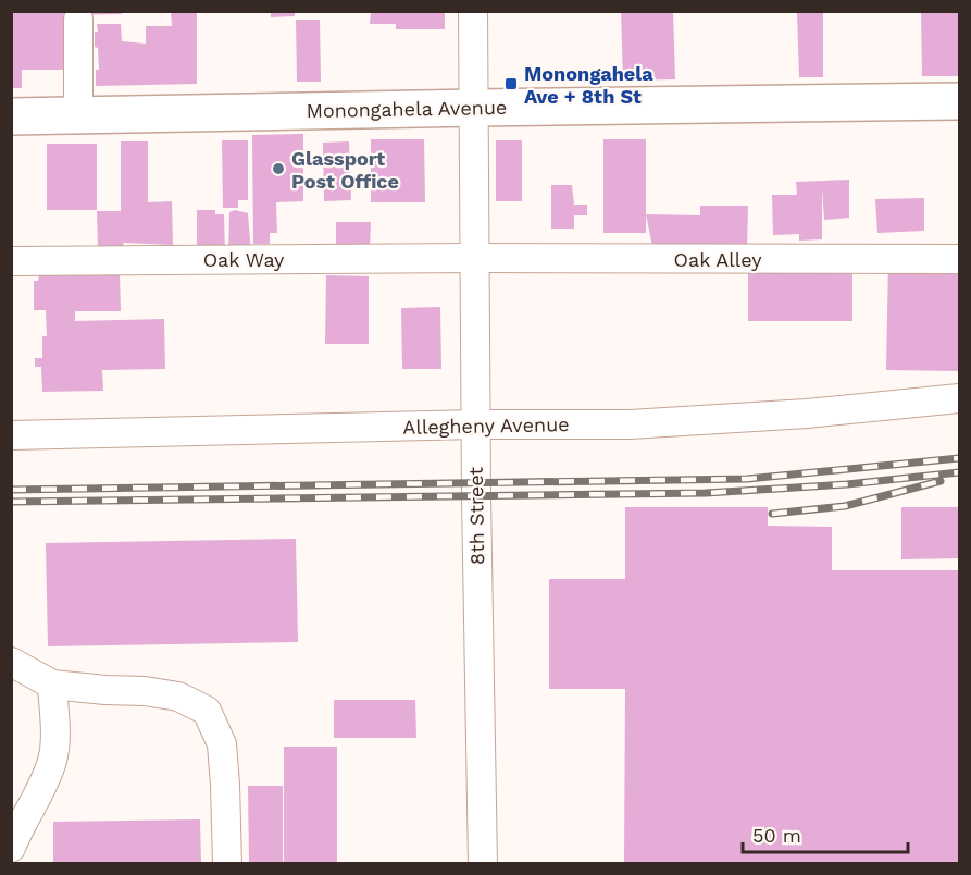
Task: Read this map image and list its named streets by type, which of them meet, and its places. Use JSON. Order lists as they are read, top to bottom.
{
  "streets": {
    "main road": ["Monongahela Avenue"],
    "street": [
      "Oak Way",
      "Oak Alley",
      "Allegheny Avenue",
      "8th Street"
    ]
  },
  "crossings": [
    ["Monongahela Avenue", "8th Street"],
    ["Oak Way", "Oak Alley"],
    ["Oak Way", "8th Street"],
    ["Oak Alley", "8th Street"],
    ["Allegheny Avenue", "8th Street"]
  ],
  "places": {
    "transit": ["Monongahela Ave + 8th St"],
    "other": ["Glassport Post Office"]
  },
  "scale_bar": "50 m"
}
